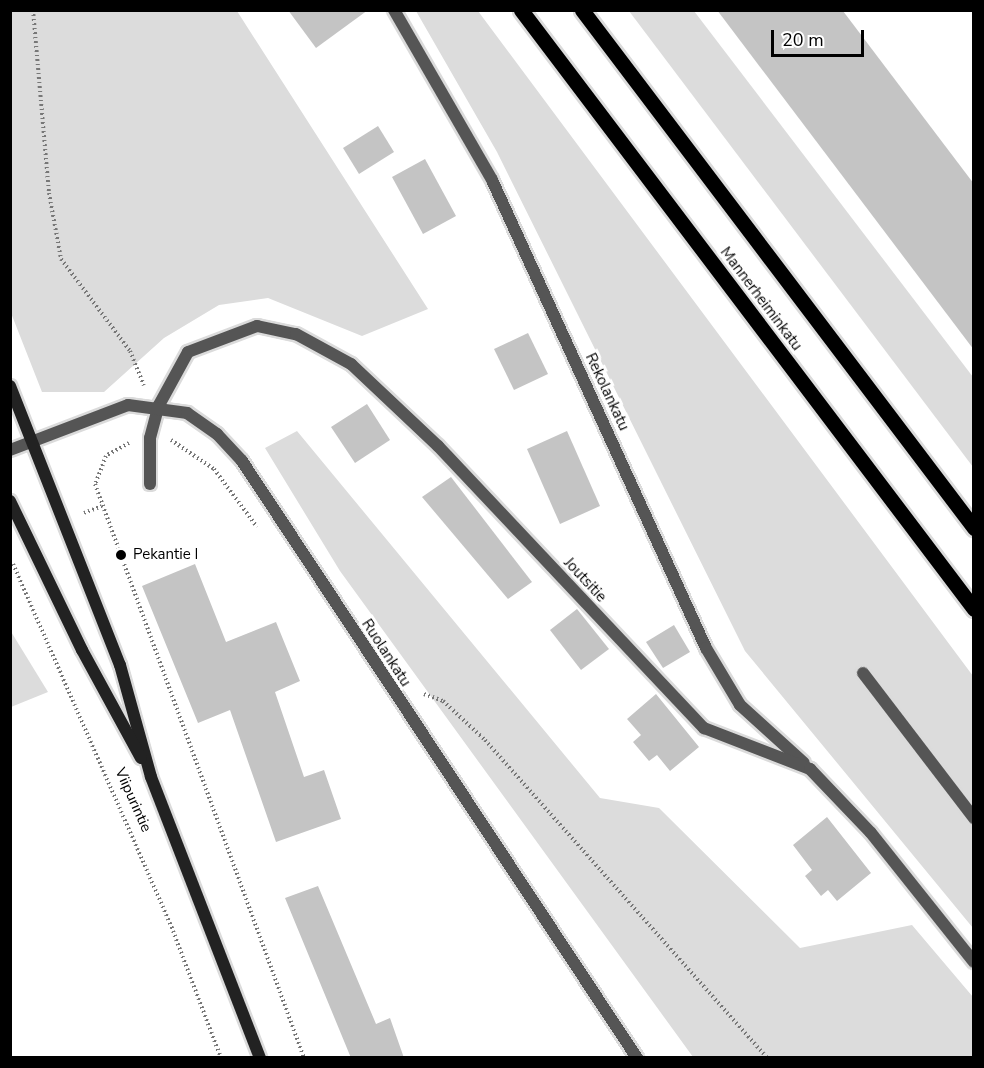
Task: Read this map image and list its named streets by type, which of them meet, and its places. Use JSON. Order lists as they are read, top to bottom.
{
  "streets": {
    "main road": ["Mannerheiminkatu", "Viipurintie"],
    "street": ["Rekolankatu", "Joutsitie", "Ruolankatu"]
  },
  "crossings": [
    ["Rekolankatu", "Joutsitie"],
    ["Joutsitie", "Ruolankatu"],
    ["Ruolankatu", "Viipurintie"]
  ],
  "places": ["Pekantie I"],
  "scale_bar": "20 m"
}
